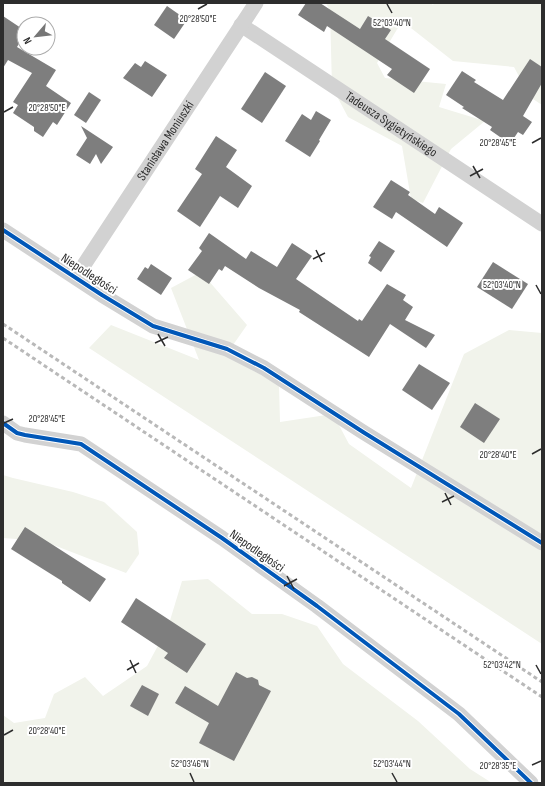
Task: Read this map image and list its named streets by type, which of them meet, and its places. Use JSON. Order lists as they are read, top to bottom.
{
  "streets": {
    "street": ["Tadeusza Sygietyńskiego", "Stanisława Moniuszki", "Niepodległości"]
  },
  "crossings": [
    ["Tadeusza Sygietyńskiego", "Stanisława Moniuszki"],
    ["Stanisława Moniuszki", "Niepodległości"]
  ],
  "north": "bottom left",
  "coordinates": [
    "20°28'50\"E",
    "52°03'40\"N",
    "20°28'45\"E",
    "20°28'40\"E",
    "52°03'42\"N",
    "52°03'46\"N",
    "52°03'44\"N",
    "20°28'35\"E"
  ]
}
